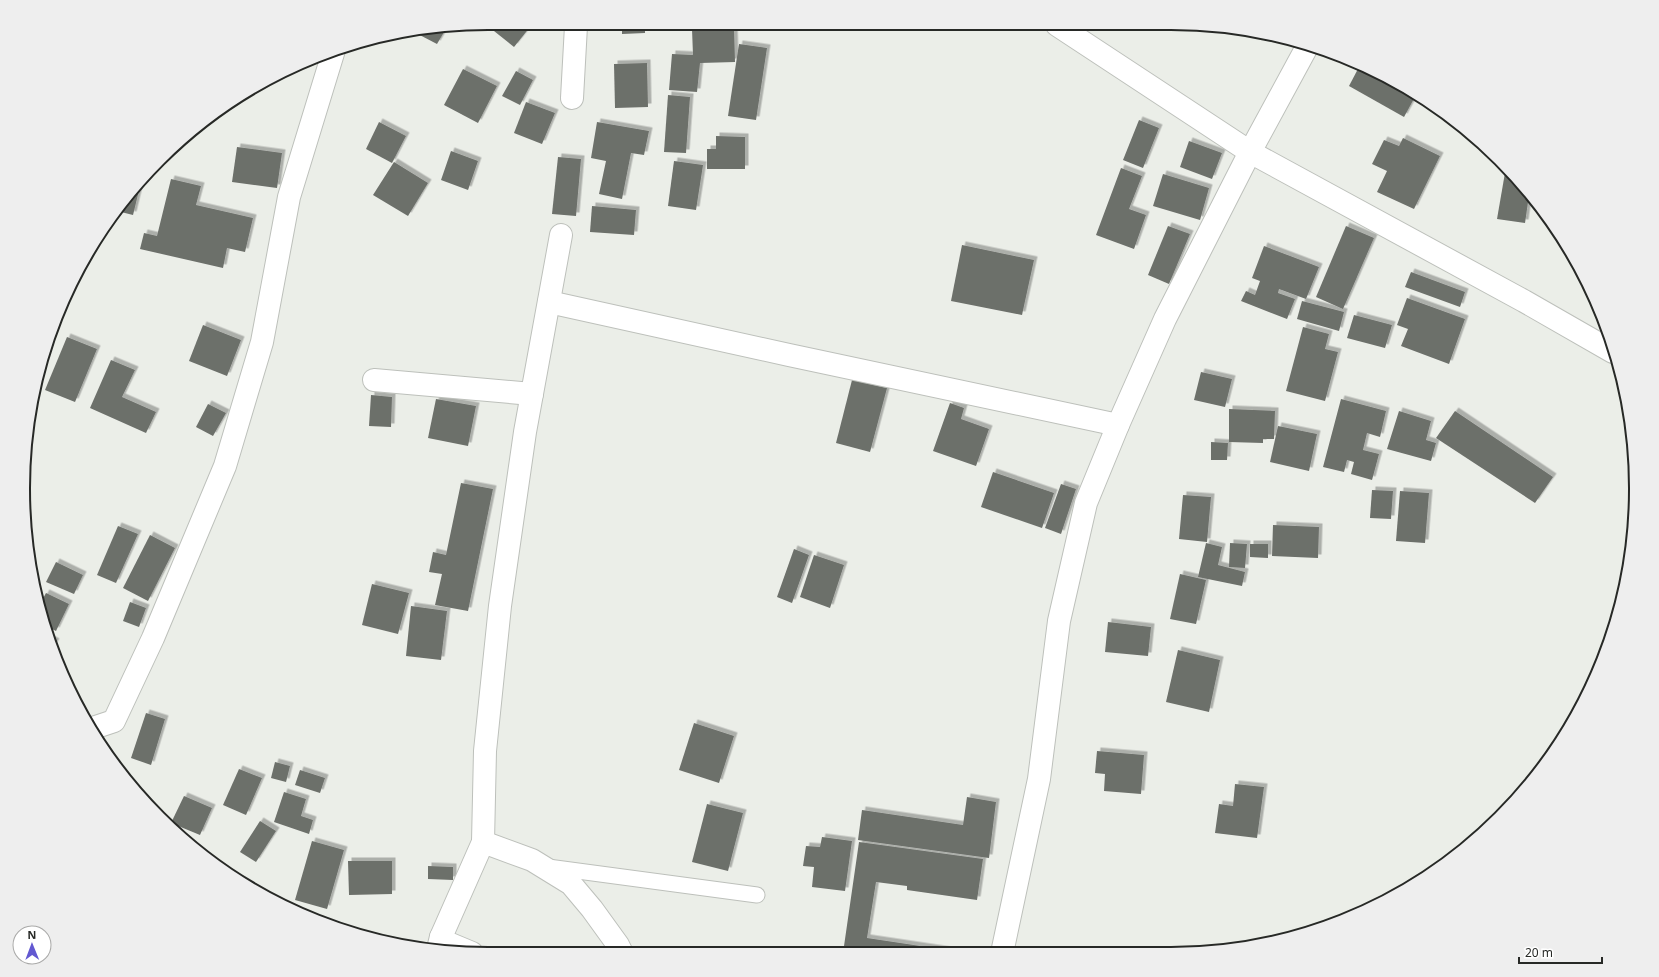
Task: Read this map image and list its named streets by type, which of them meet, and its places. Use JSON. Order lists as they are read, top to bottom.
{
  "scale_bar": "20 m",
  "north": "top"
}
